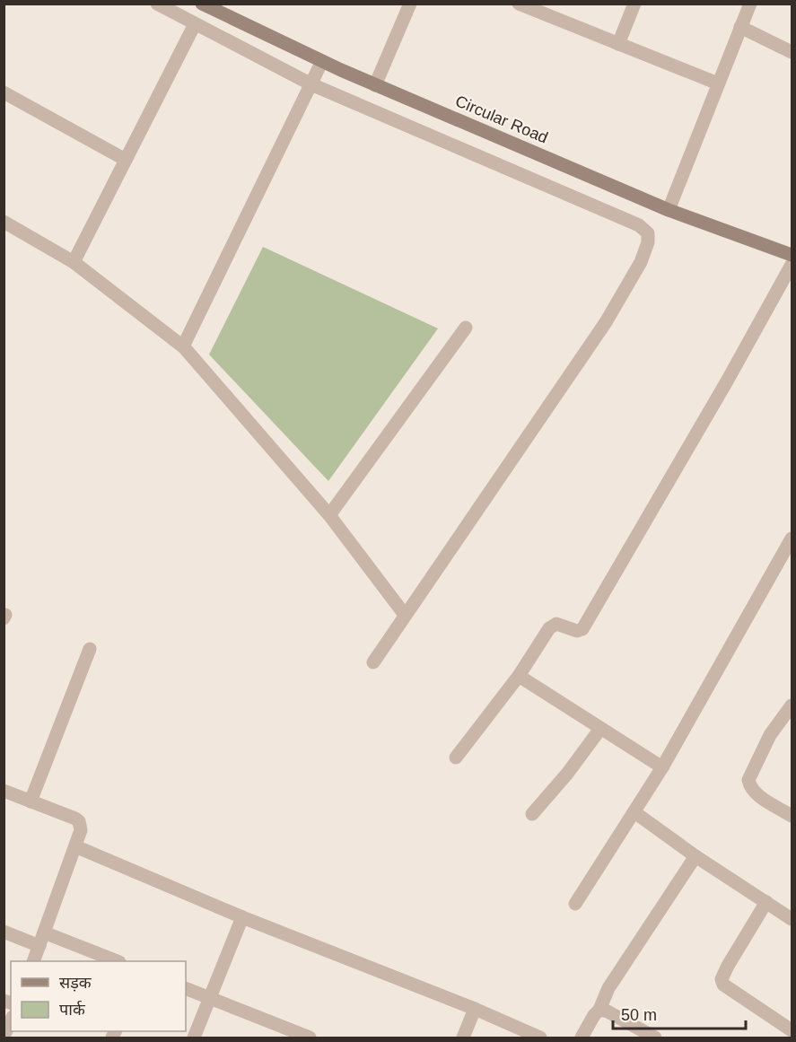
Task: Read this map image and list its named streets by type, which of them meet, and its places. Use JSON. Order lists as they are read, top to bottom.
{
  "streets": {
    "main road": ["Circular Road"]
  },
  "legend": ["सड़क", "पार्क"],
  "scale_bar": "50 m"
}
